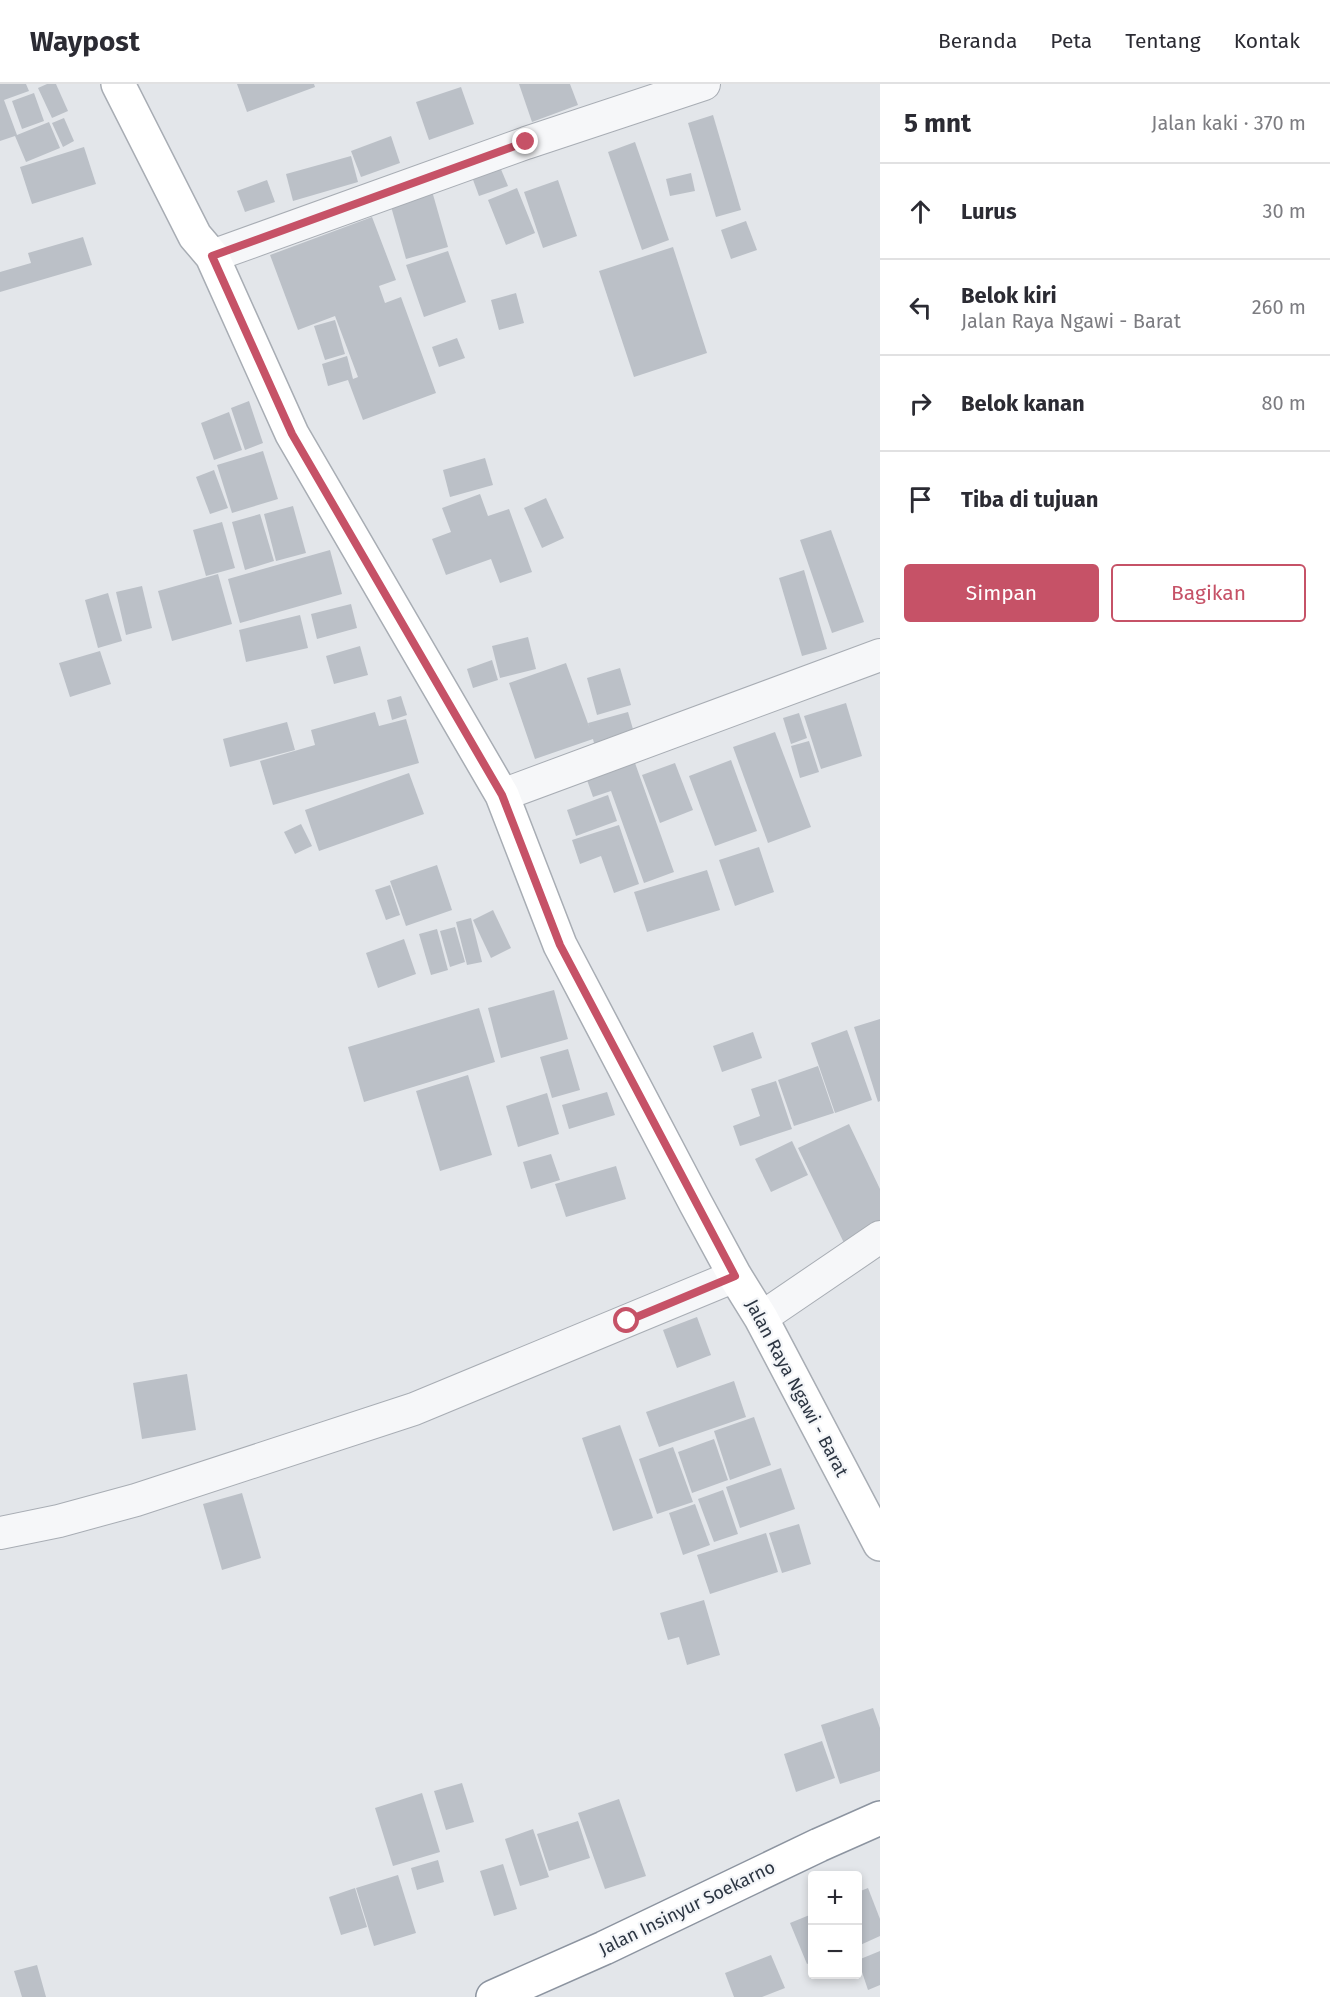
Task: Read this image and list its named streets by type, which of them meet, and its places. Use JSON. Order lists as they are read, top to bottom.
{
  "streets": {
    "main road": ["Jalan Raya Ngawi - Barat", "Jalan Insinyur Soekarno"]
  },
  "page": {
    "header": "Waypost",
    "nav": [
      "Beranda",
      "Peta",
      "Tentang",
      "Kontak"
    ],
    "heading": ["5 mnt", "Jalan kaki · 370 m"],
    "list": [
      ["Lurus", "30 m"],
      ["Belok kiri", "Jalan Raya Ngawi - Barat", "260 m"],
      ["Belok kanan", "80 m"],
      "Tiba di tujuan"
    ],
    "buttons": ["Simpan", "Bagikan"],
    "map_buttons": ["+", "−"]
  }
}
